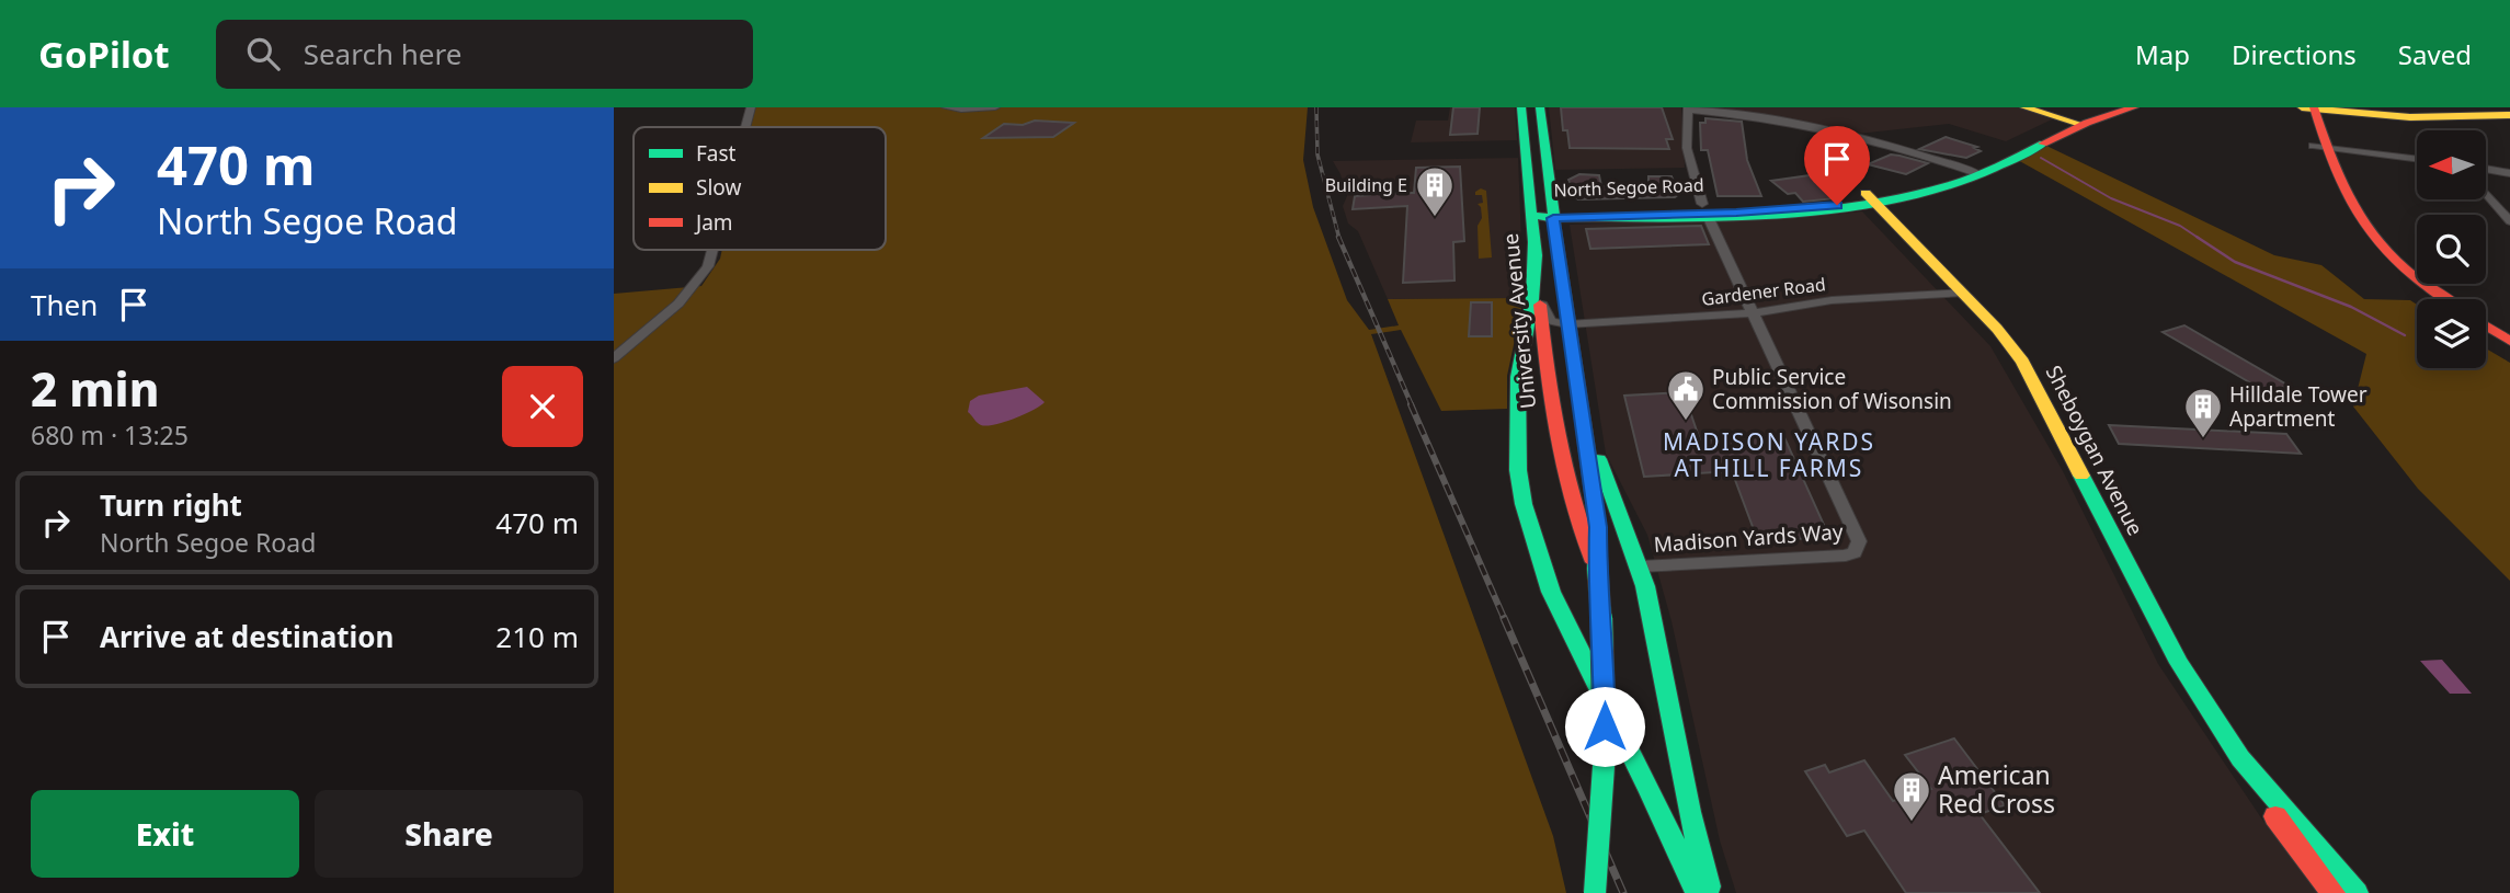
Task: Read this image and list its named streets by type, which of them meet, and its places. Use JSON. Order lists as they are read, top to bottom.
{
  "streets": {
    "street": [
      "North Segoe Road",
      "Gardener Road",
      "University Avenue",
      "Sheboygan Avenue",
      "Madison Yards Way"
    ]
  },
  "crossings": [
    ["North Segoe Road", "University Avenue"],
    ["North Segoe Road", "Sheboygan Avenue"],
    ["North Segoe Road", "Madison Yards Way"],
    ["Gardener Road", "University Avenue"],
    ["Gardener Road", "Sheboygan Avenue"],
    ["Gardener Road", "Madison Yards Way"]
  ],
  "districts": ["MADISON YARDS AT HILL FARMS"],
  "places": {
    "building": ["Building E", "Hilldale Tower Apartment", "American Red Cross"],
    "public building": ["Public Service Commission of Wisonsin"]
  },
  "legend": ["Fast", "Slow", "Jam"],
  "north": "left",
  "page": {
    "header": "GoPilot",
    "search": "Search here",
    "nav": ["Map", "Directions", "Saved"],
    "turn": ["470 m", "North Segoe Road"],
    "then": "Then",
    "heading": ["2 min", "680 m · 13:25"],
    "list": [
      {
        "name": "Turn right",
        "note": "North Segoe Road",
        "value": "470 m"
      },
      {
        "name": "Arrive at destination",
        "value": "210 m"
      }
    ],
    "buttons": ["Exit", "Share"]
  }
}
